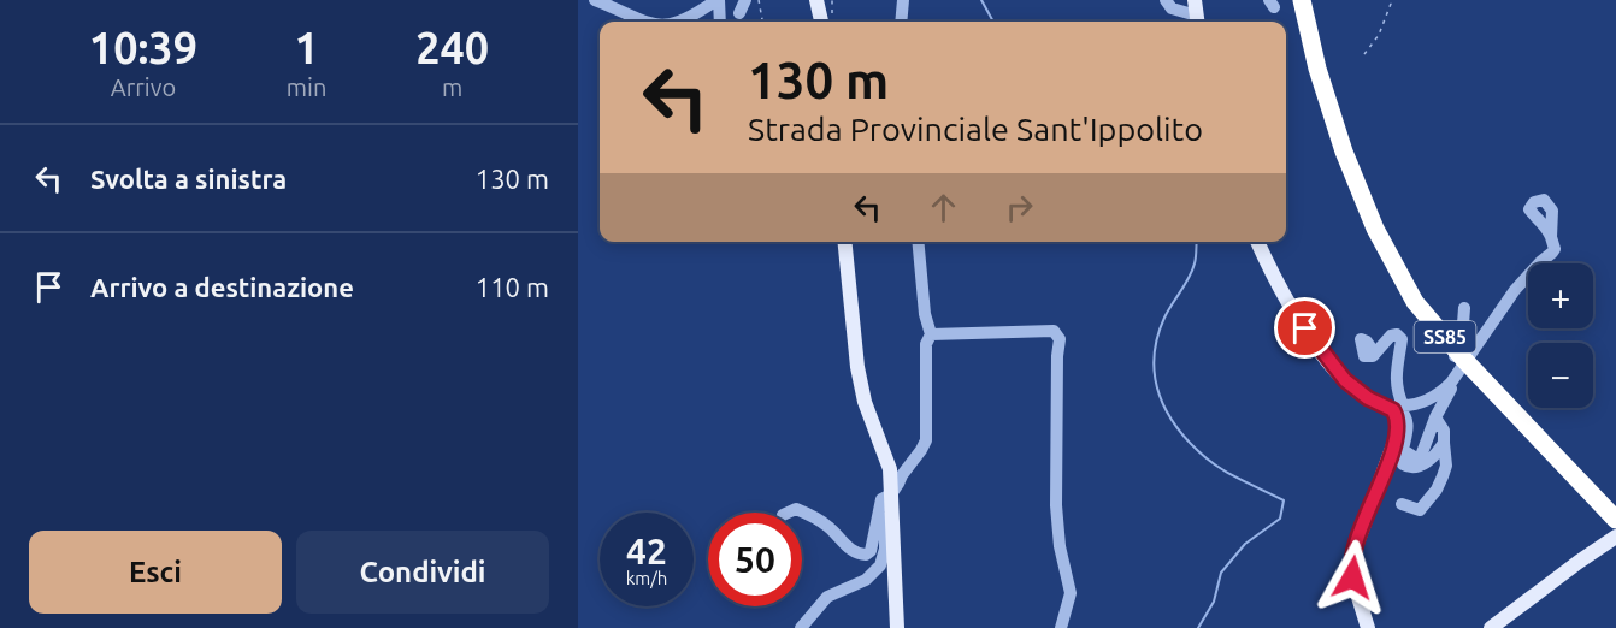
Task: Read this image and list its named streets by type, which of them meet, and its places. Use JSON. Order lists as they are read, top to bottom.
{
  "streets": {
    "highway": ["SS85"]
  },
  "page": {
    "eta": [
      "10:39",
      "Arrivo",
      "1",
      "min",
      "240",
      "m"
    ],
    "turn": ["130 m", "Strada Provinciale Sant'Ippolito"],
    "list": [
      {
        "name": "Svolta a sinistra",
        "value": "130 m"
      },
      {
        "name": "Arrivo a destinazione",
        "value": "110 m"
      }
    ],
    "map_buttons": ["+", "−"],
    "speed": "42 km/h",
    "limit": "50",
    "buttons": ["Esci", "Condividi"]
  }
}
